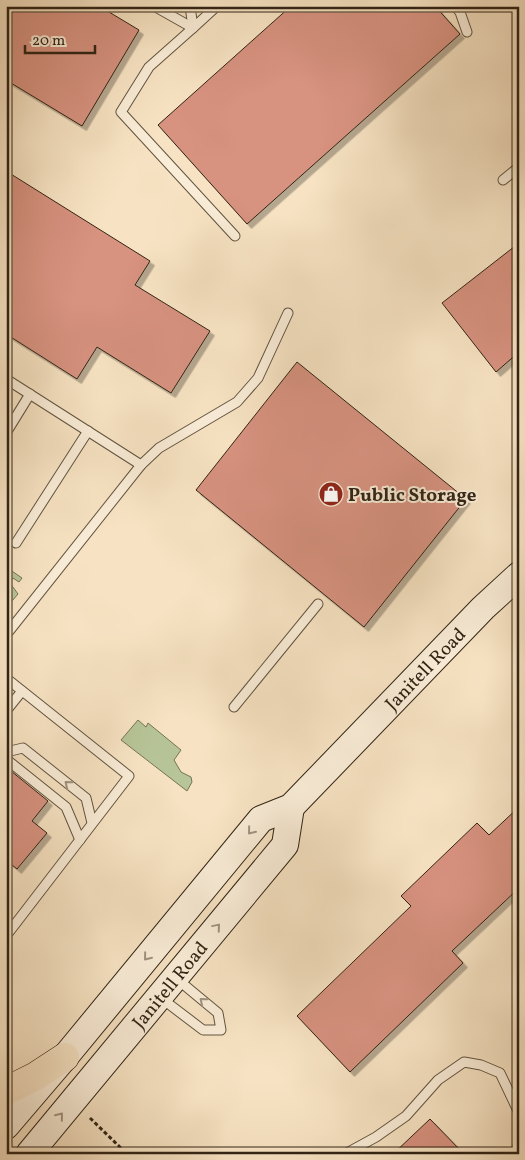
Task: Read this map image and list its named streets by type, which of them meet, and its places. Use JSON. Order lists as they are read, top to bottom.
{
  "streets": {
    "street": ["Janitell Road"]
  },
  "places": {
    "shop": ["Public Storage"]
  },
  "scale_bar": "20 m"
}
